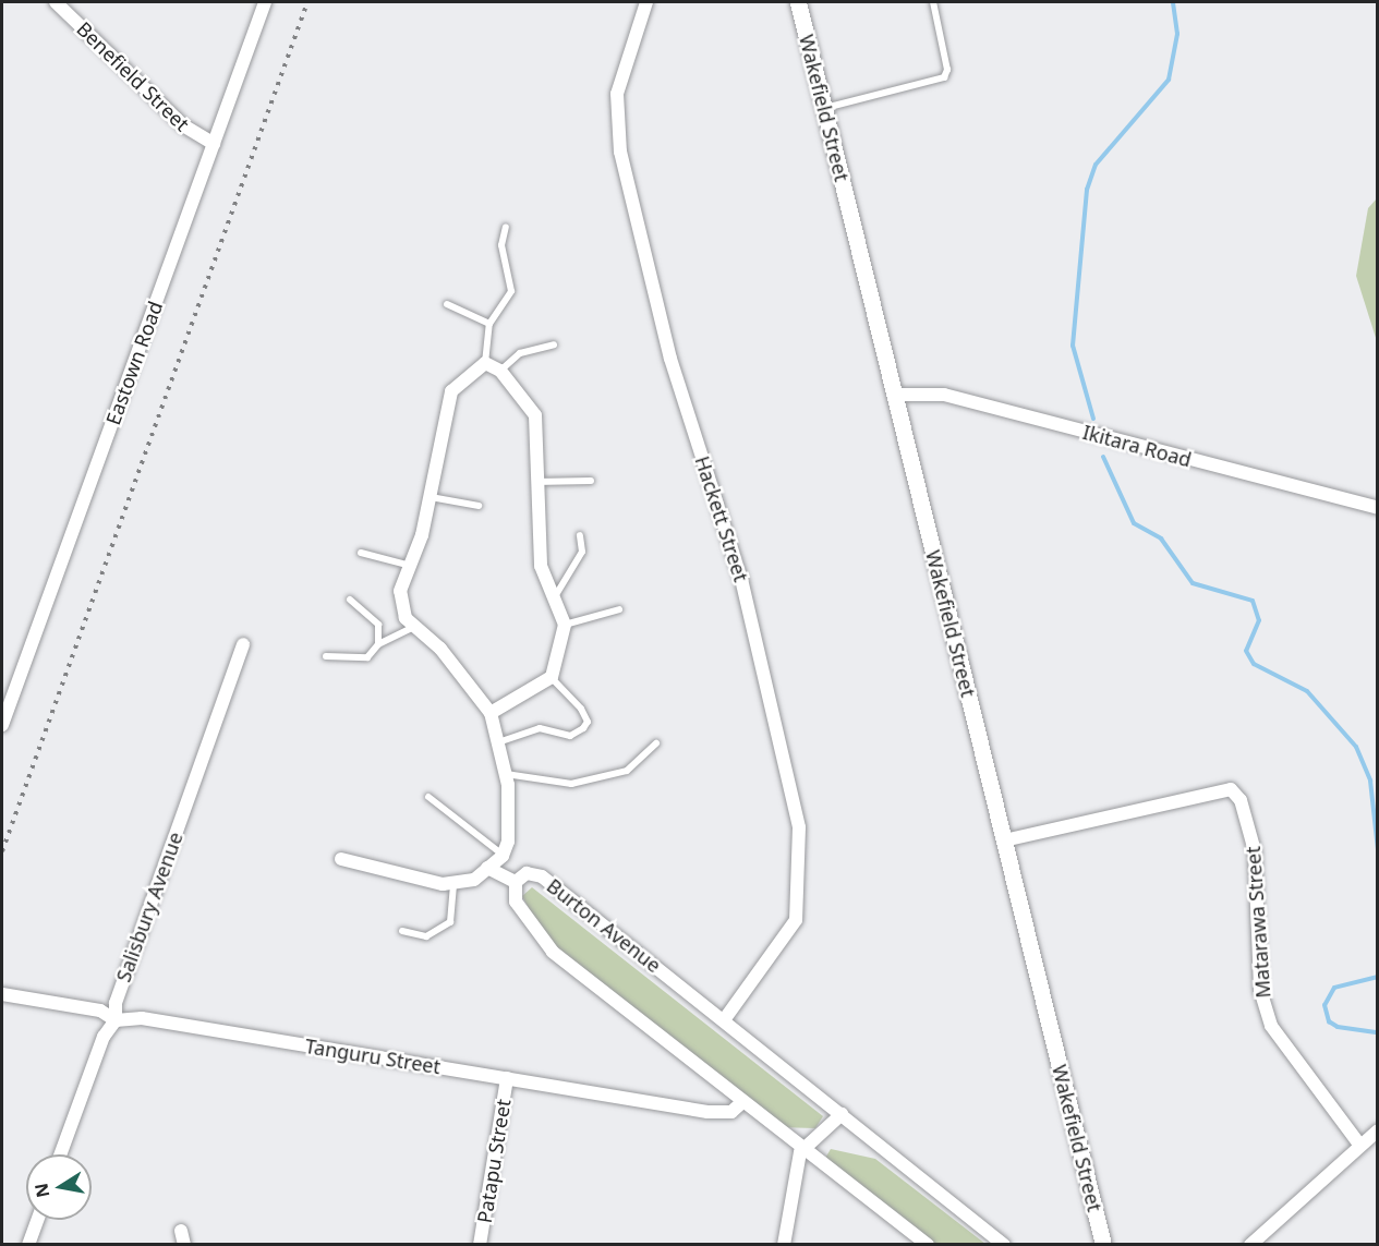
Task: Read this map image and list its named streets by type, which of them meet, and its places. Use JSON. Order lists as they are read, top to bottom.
{
  "streets": {
    "street": [
      "Benefield Street",
      "Wakefield Street",
      "Eastown Road",
      "Ikitara Road",
      "Hackett Street",
      "Salisbury Avenue",
      "Matarawa Street",
      "Burton Avenue",
      "Tanguru Street",
      "Patapu Street"
    ]
  },
  "crossings": [
    ["Benefield Street", "Eastown Road"],
    ["Wakefield Street", "Ikitara Road"],
    ["Wakefield Street", "Matarawa Street"],
    ["Hackett Street", "Burton Avenue"],
    ["Salisbury Avenue", "Tanguru Street"],
    ["Burton Avenue", "Tanguru Street"],
    ["Tanguru Street", "Patapu Street"]
  ],
  "north": "left"
}
